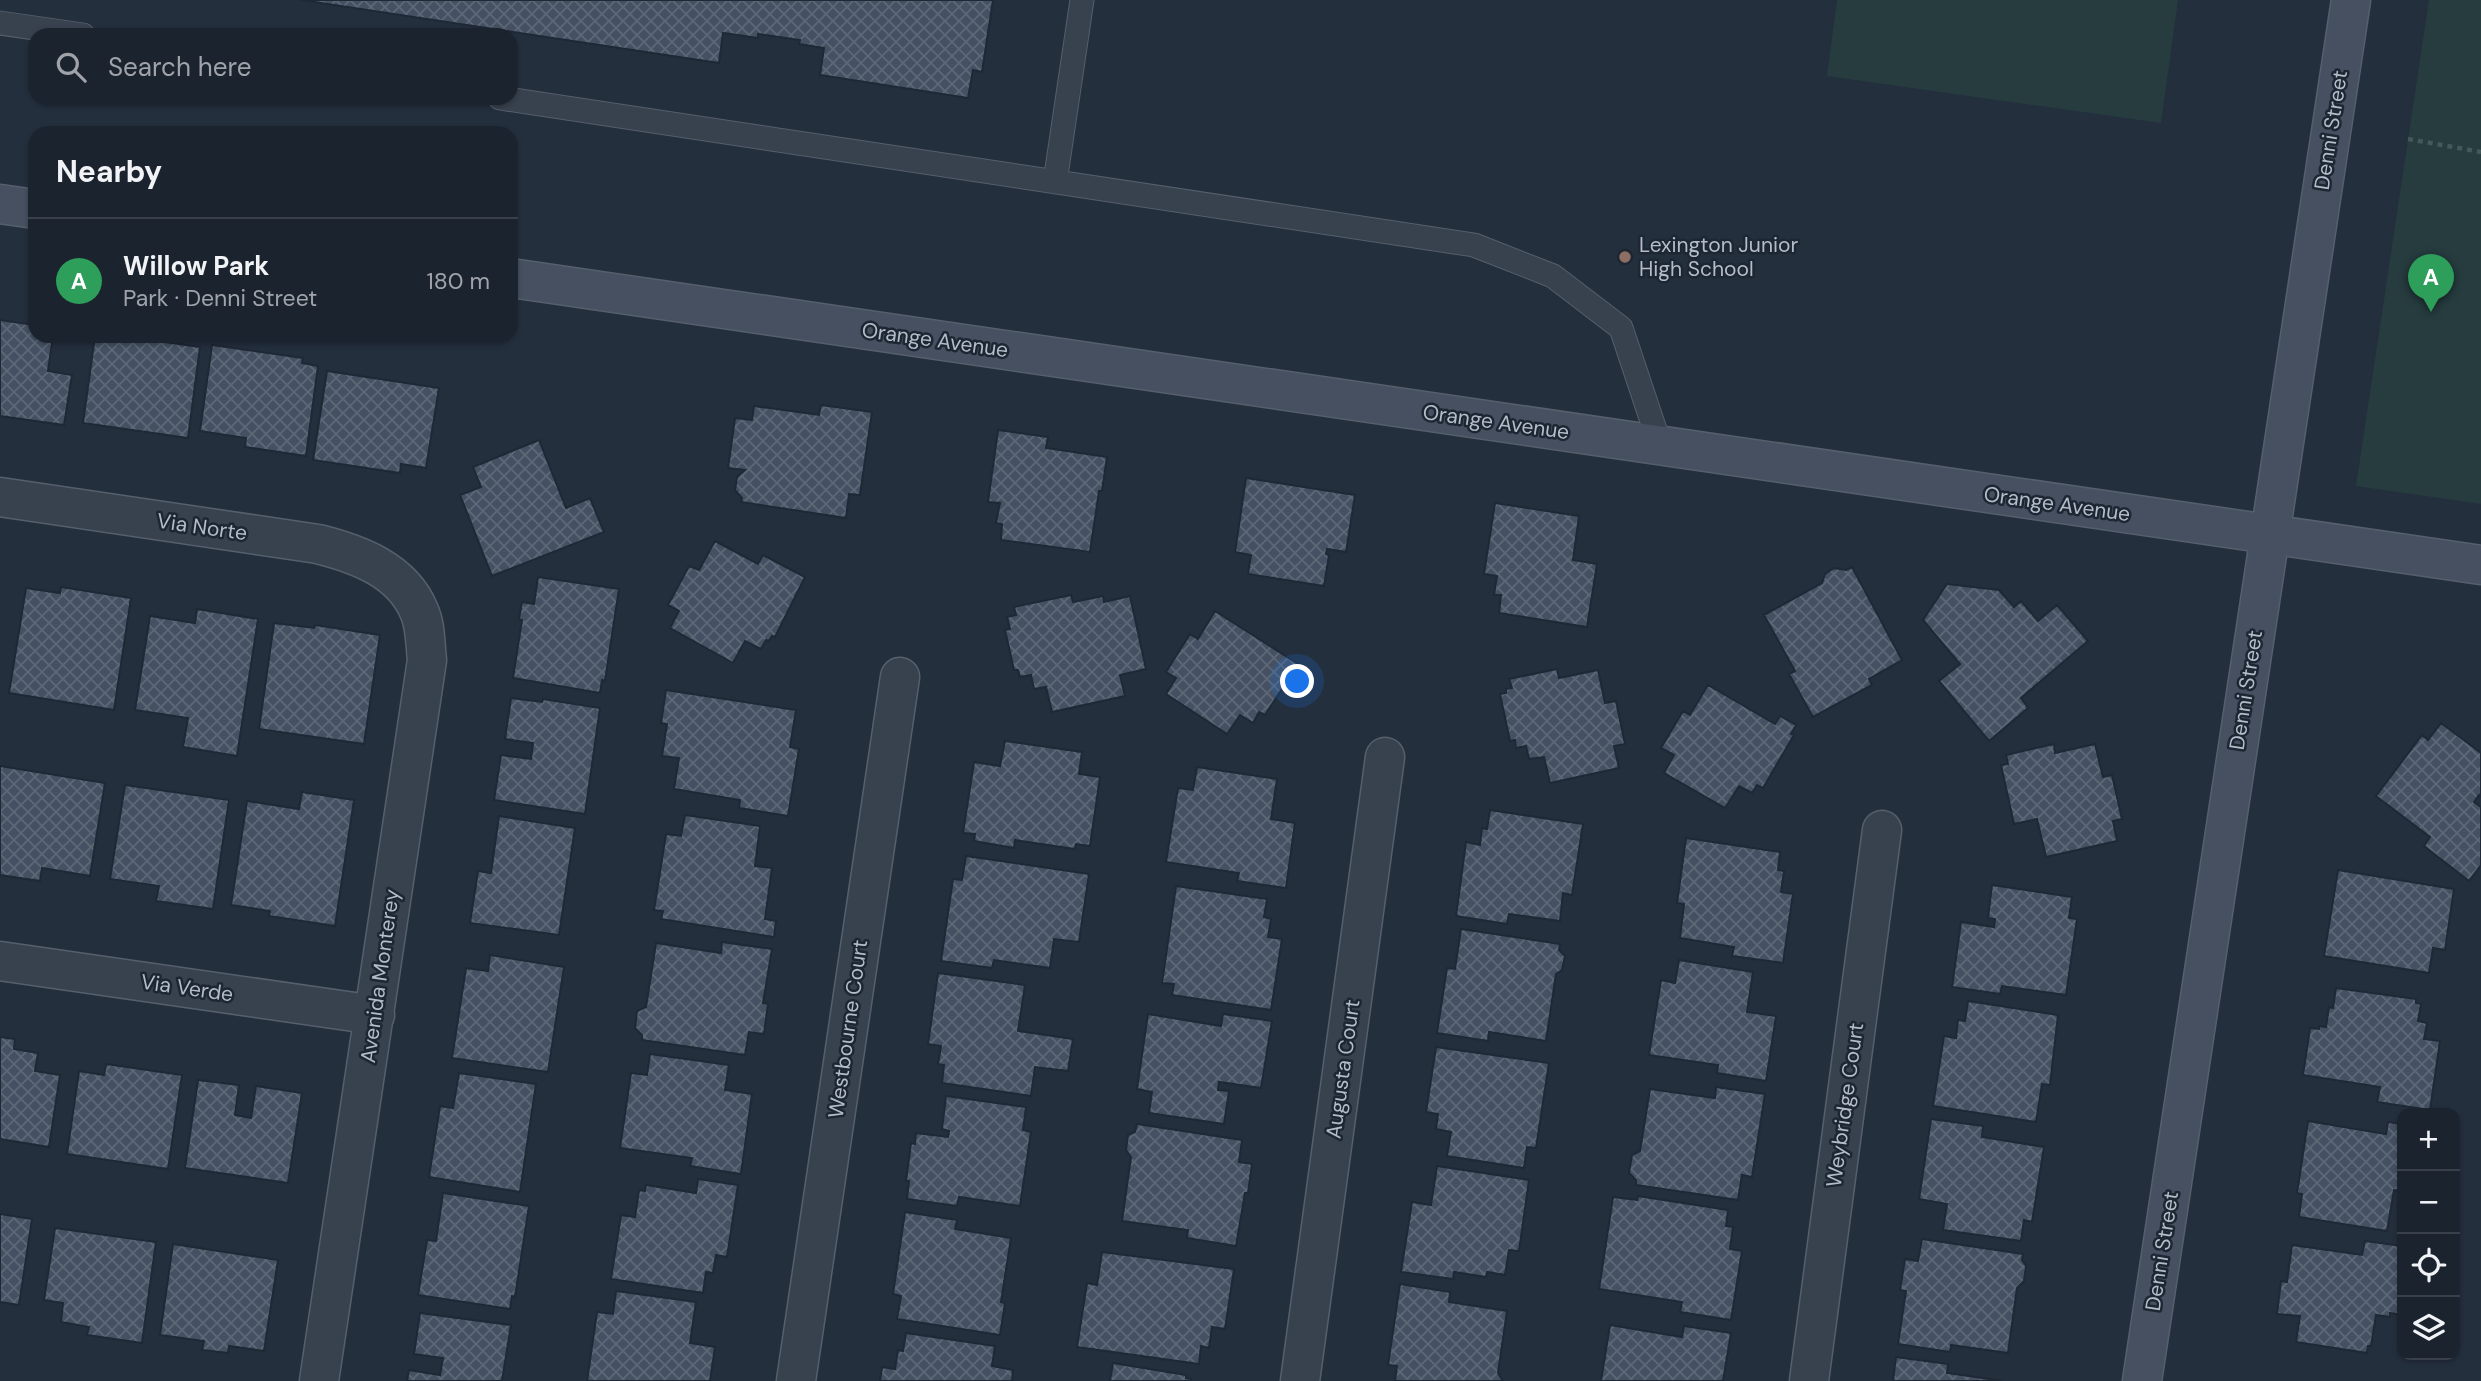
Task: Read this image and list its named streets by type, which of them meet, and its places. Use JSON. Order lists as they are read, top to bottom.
{
  "streets": {
    "main road": ["Denni Street", "Orange Avenue"],
    "street": [
      "Via Norte",
      "Avenida Monterey",
      "Via Verde",
      "Westbourne Court",
      "Augusta Court",
      "Weybridge Court"
    ]
  },
  "crossings": [
    ["Denni Street", "Orange Avenue"],
    ["Via Norte", "Avenida Monterey"],
    ["Avenida Monterey", "Via Verde"]
  ],
  "places": ["Lexington Junior High School"],
  "page": {
    "search": "Search here",
    "heading": "Nearby",
    "list": [
      {
        "mark": "A",
        "name": "Willow Park",
        "note": "Park · Denni Street",
        "value": "180 m"
      }
    ],
    "pins": "A",
    "map_buttons": ["+", "−"]
  }
}
